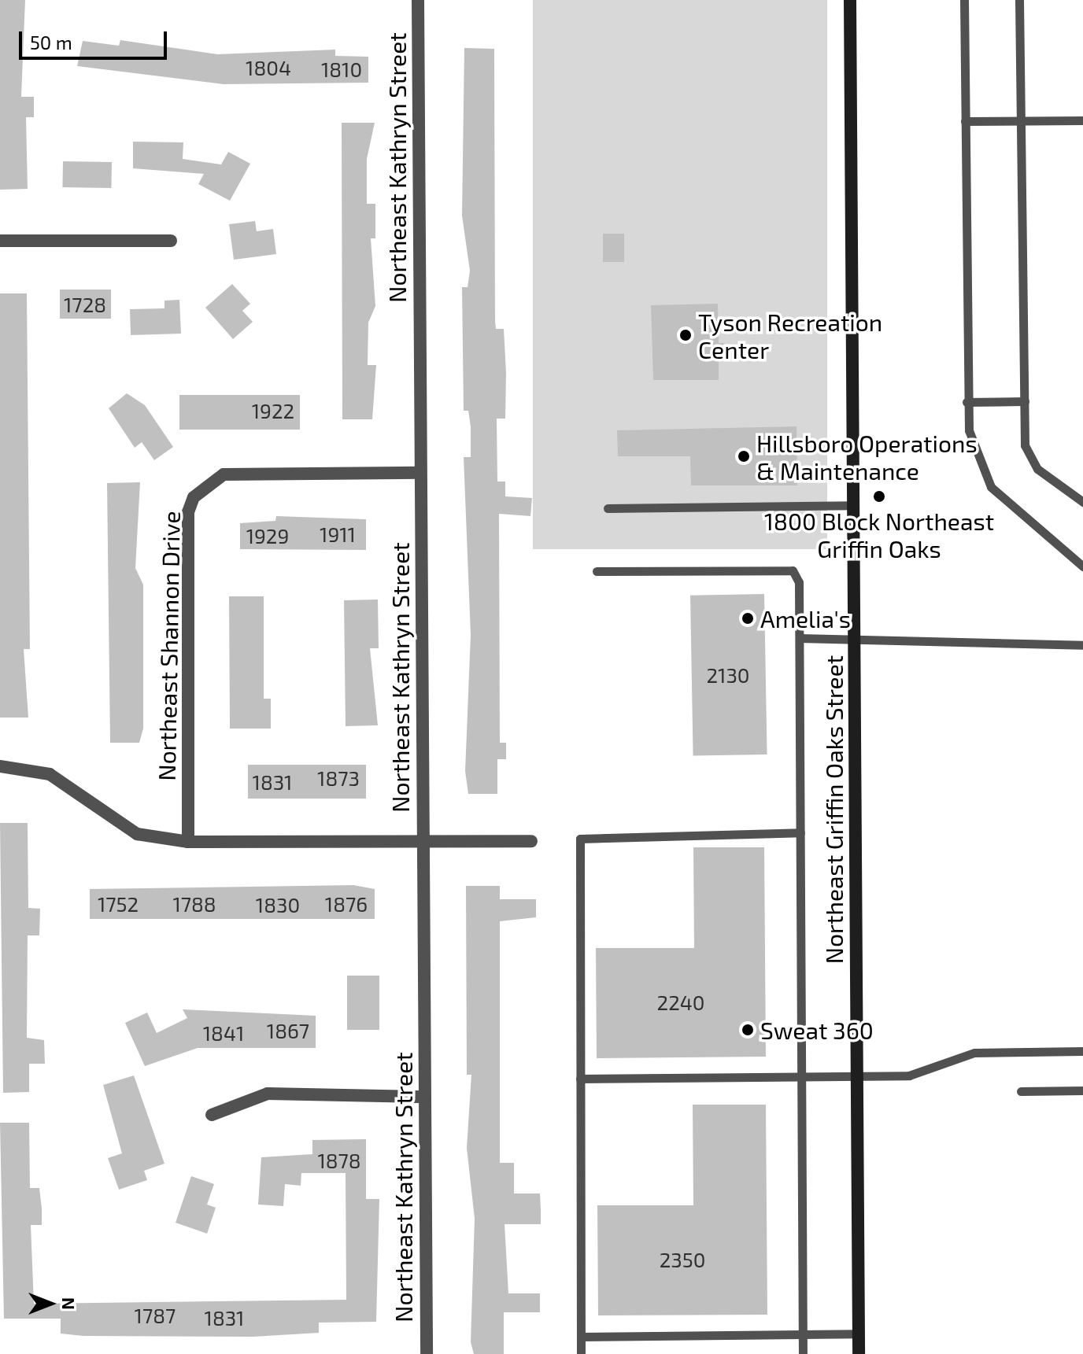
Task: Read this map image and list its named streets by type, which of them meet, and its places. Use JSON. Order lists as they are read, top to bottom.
{
  "streets": {
    "street": ["Northeast Kathryn Street", "Northeast Shannon Drive", "Northeast Griffin Oaks Street"]
  },
  "crossings": [
    ["Northeast Kathryn Street", "Northeast Shannon Drive"]
  ],
  "places": [
    "Tyson Recreation Center",
    "Hillsboro Operations & Maintenance",
    "1800 Block Northeast Griffin Oaks",
    "Amelia's",
    "Sweat 360"
  ],
  "house_numbers": [
    "1804",
    "1810",
    "1728",
    "1922",
    "1911",
    "1929",
    "2130",
    "1873",
    "1831",
    "1752",
    "1788",
    "1876",
    "1830",
    "2240",
    "1867",
    "1841",
    "1878",
    "2350",
    "1787",
    "1831"
  ],
  "scale_bar": "50 m",
  "north": "right"
}
